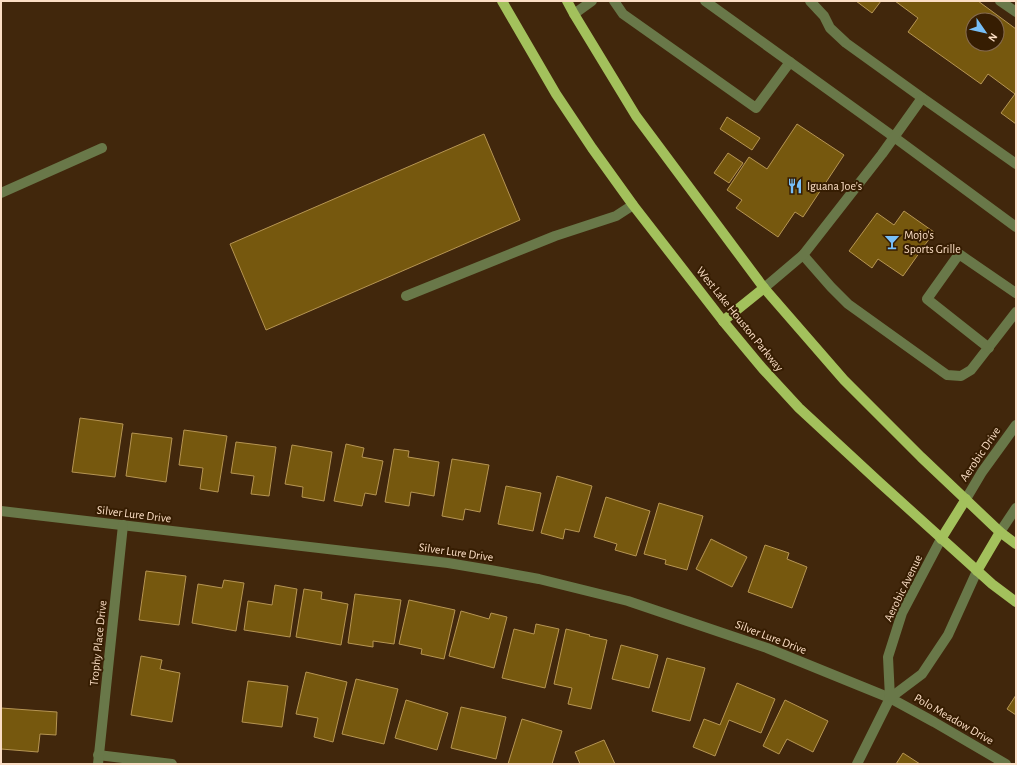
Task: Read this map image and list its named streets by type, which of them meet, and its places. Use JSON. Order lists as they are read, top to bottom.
{
  "streets": {
    "main road": ["West Lake Houston Parkway"],
    "street": [
      "Aerobic Drive",
      "Silver Lure Drive",
      "Aerobic Avenue",
      "Trophy Place Drive",
      "Polo Meadow Drive"
    ]
  },
  "crossings": [
    ["West Lake Houston Parkway", "Aerobic Avenue"],
    ["Silver Lure Drive", "Aerobic Avenue"],
    ["Silver Lure Drive", "Trophy Place Drive"],
    ["Silver Lure Drive", "Polo Meadow Drive"],
    ["Aerobic Avenue", "Polo Meadow Drive"]
  ],
  "places": {
    "restaurant": ["Iguana Joe’s"],
    "bar": ["Mojo's Sports Grille"]
  },
  "north": "bottom right"
}
